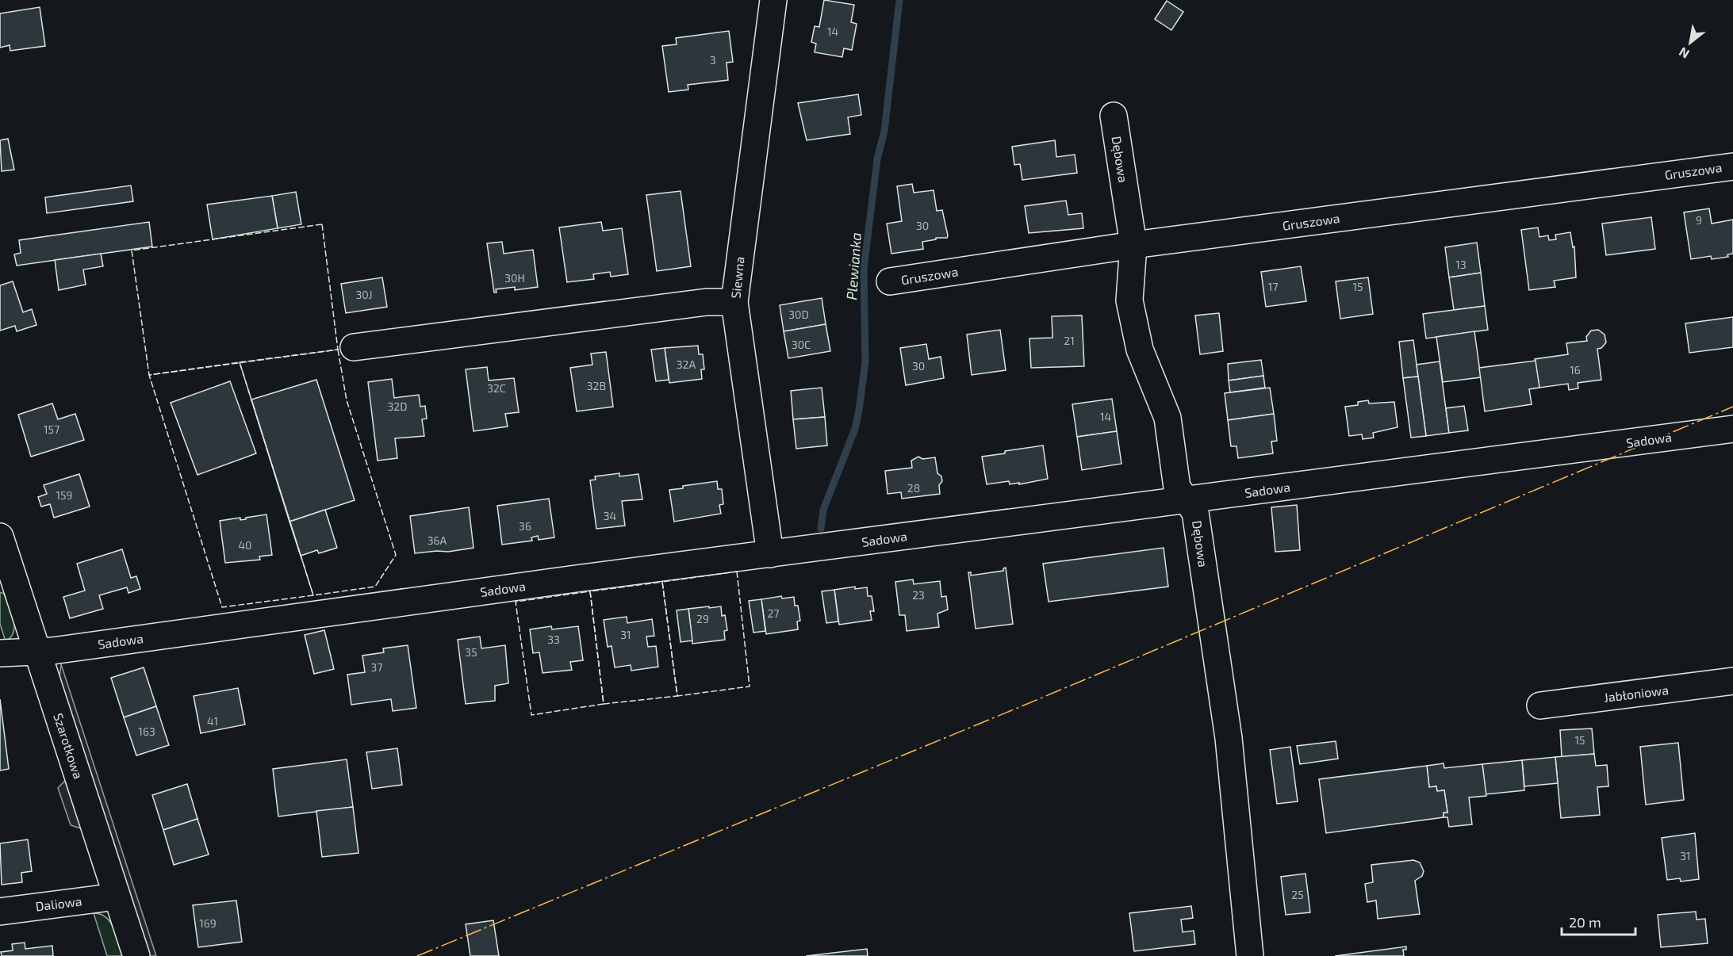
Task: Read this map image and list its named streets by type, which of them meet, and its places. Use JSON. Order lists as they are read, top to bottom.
{
  "streets": {
    "street": [
      "Dębowa",
      "Gruszowa",
      "Siewna",
      "Sadowa",
      "Jabłoniowa",
      "Szarotkowa",
      "Daliowa"
    ]
  },
  "crossings": [
    ["Dębowa", "Gruszowa"],
    ["Dębowa", "Sadowa"],
    ["Siewna", "Sadowa"],
    ["Sadowa", "Szarotkowa"],
    ["Szarotkowa", "Daliowa"]
  ],
  "water": ["Plewianka"],
  "house_numbers": [
    "14",
    "3",
    "9",
    "30",
    "13",
    "30H",
    "17",
    "15",
    "30J",
    "30D",
    "21",
    "30C",
    "32A",
    "30",
    "16",
    "32B",
    "32C",
    "32D",
    "14",
    "157",
    "28",
    "159",
    "34",
    "36",
    "36A",
    "40",
    "23",
    "27",
    "29",
    "31",
    "33",
    "35",
    "37",
    "41",
    "163",
    "15",
    "31",
    "25",
    "169"
  ],
  "scale_bar": "20 m",
  "north": "bottom left"
}
